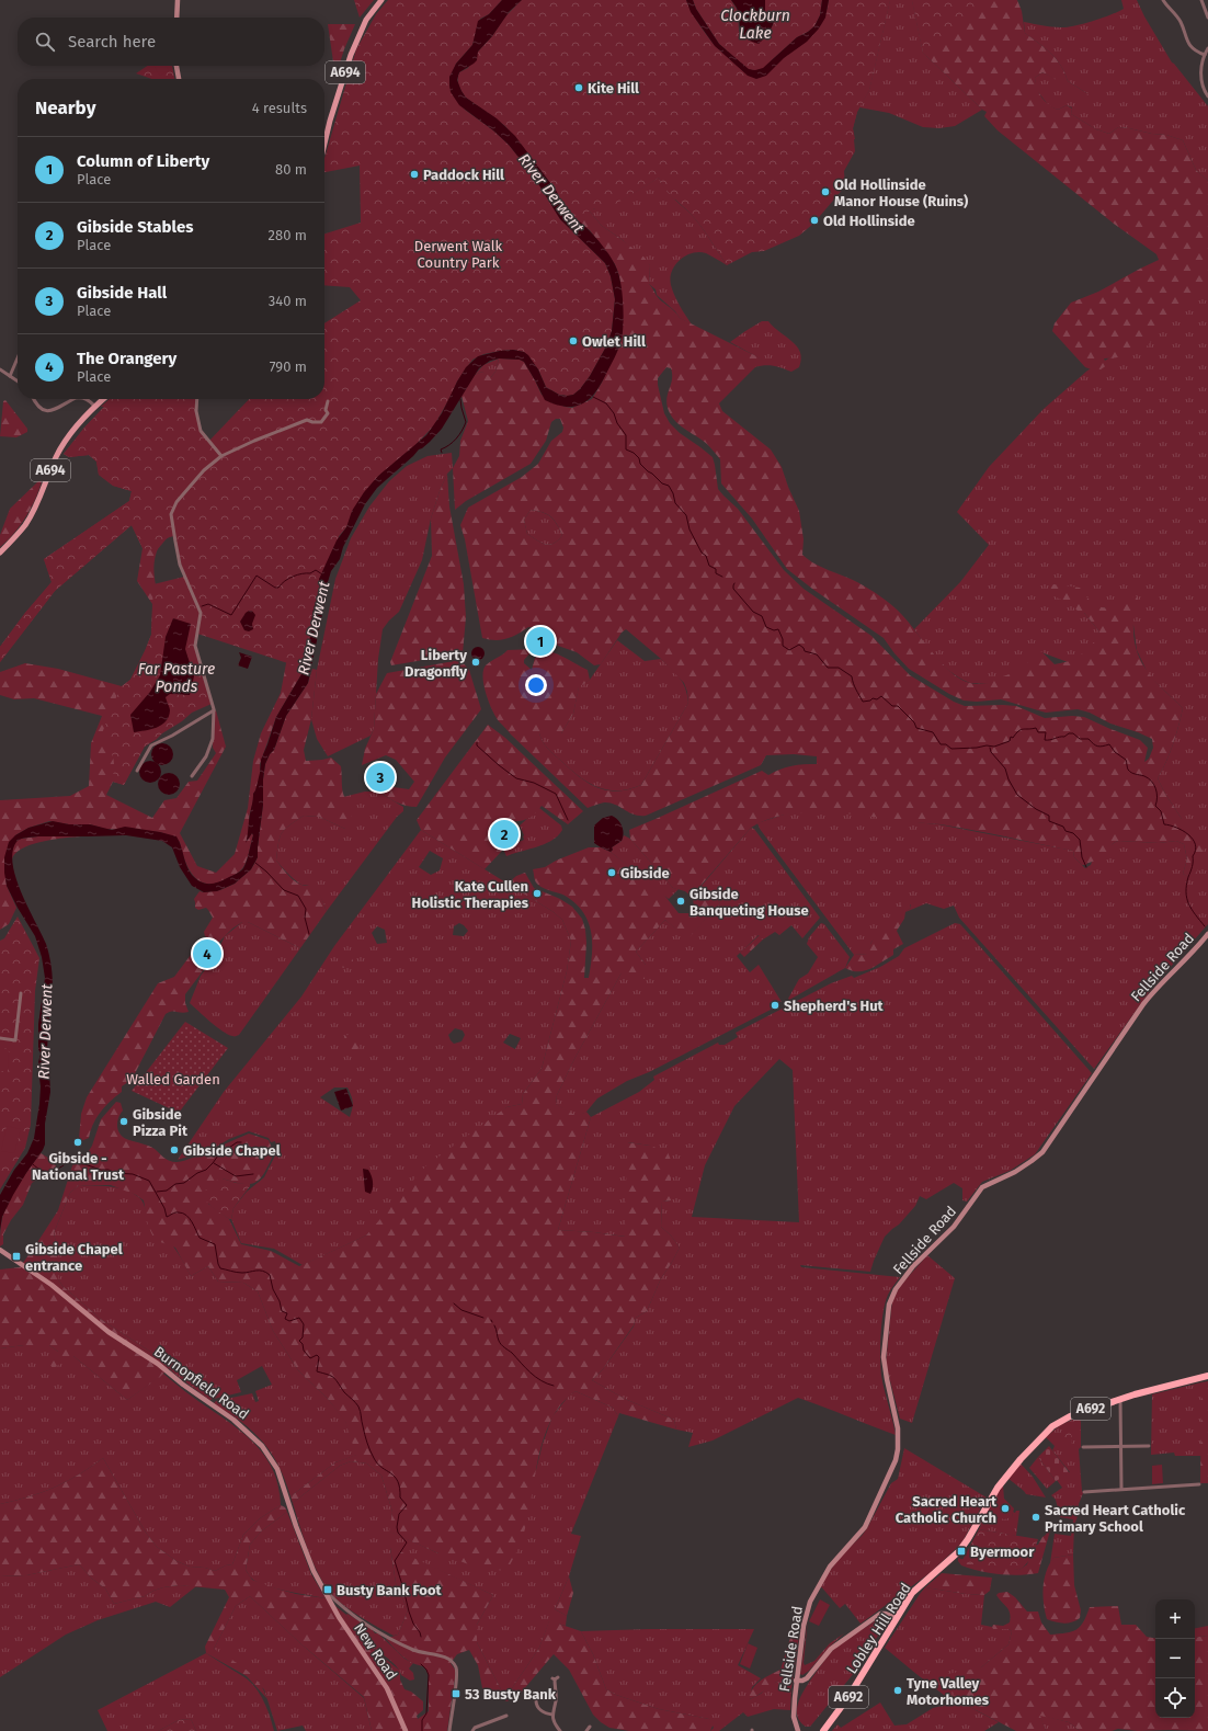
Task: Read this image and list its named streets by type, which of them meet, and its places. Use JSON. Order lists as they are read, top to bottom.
{
  "streets": {
    "highway": ["A692", "Lobley Hill Road"],
    "main road": ["A694"],
    "street": ["Fellside Road", "Burnopfield Road", "New Road"]
  },
  "crossings": [
    ["Burnopfield Road", "New Road"]
  ],
  "water": ["Clockburn Lake", "River Derwent", "Far Pasture Ponds"],
  "parks": ["Derwent Walk Country Park", "Walled Garden"],
  "places": {
    "other": [
      "Kite Hill",
      "Paddock Hill",
      "Old Hollinside Manor House (Ruins)",
      "Old Hollinside",
      "Owlet Hill",
      "Liberty Dragonfly",
      "Gibside",
      "Kate Cullen Holistic Therapies",
      "Gibside Banqueting House",
      "Shepherd's Hut",
      "Gibside Pizza Pit",
      "Gibside - National Trust",
      "Gibside Chapel",
      "Sacred Heart Catholic Church",
      "Sacred Heart Catholic Primary School",
      "Tyne Valley Motorhomes"
    ],
    "transit": [
      "Gibside Chapel entrance",
      "Byermoor",
      "Busty Bank Foot",
      "53 Busty Bank"
    ]
  },
  "page": {
    "search": "Search here",
    "heading": ["Nearby", "4 results"],
    "list": [
      {
        "mark": "1",
        "name": "Column of Liberty",
        "note": "Place",
        "value": "80 m"
      },
      {
        "mark": "2",
        "name": "Gibside Stables",
        "note": "Place",
        "value": "280 m"
      },
      {
        "mark": "3",
        "name": "Gibside Hall",
        "note": "Place",
        "value": "340 m"
      },
      {
        "mark": "4",
        "name": "The Orangery",
        "note": "Place",
        "value": "790 m"
      }
    ],
    "pins": [
      "1",
      "3",
      "2",
      "4"
    ],
    "map_buttons": ["+", "−"]
  }
}
